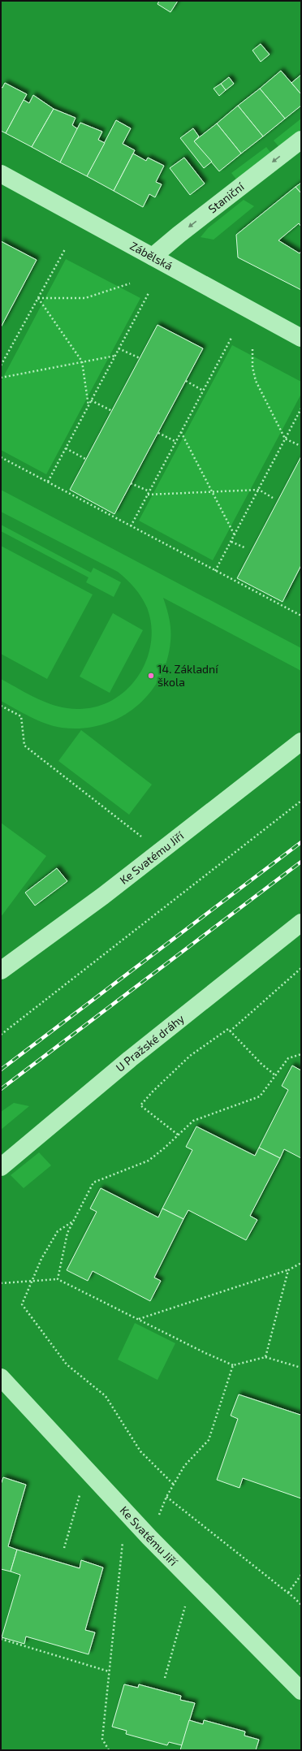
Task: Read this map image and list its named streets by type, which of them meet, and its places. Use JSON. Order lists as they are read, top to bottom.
{
  "streets": {
    "street": [
      "Staniční",
      "Zábělská",
      "Ke Svatému Jiří",
      "U Pražské dráhy"
    ]
  },
  "crossings": [
    ["Staniční", "Zábělská"]
  ],
  "one_way": ["Staniční"],
  "places": ["14. Základní škola"]
}
